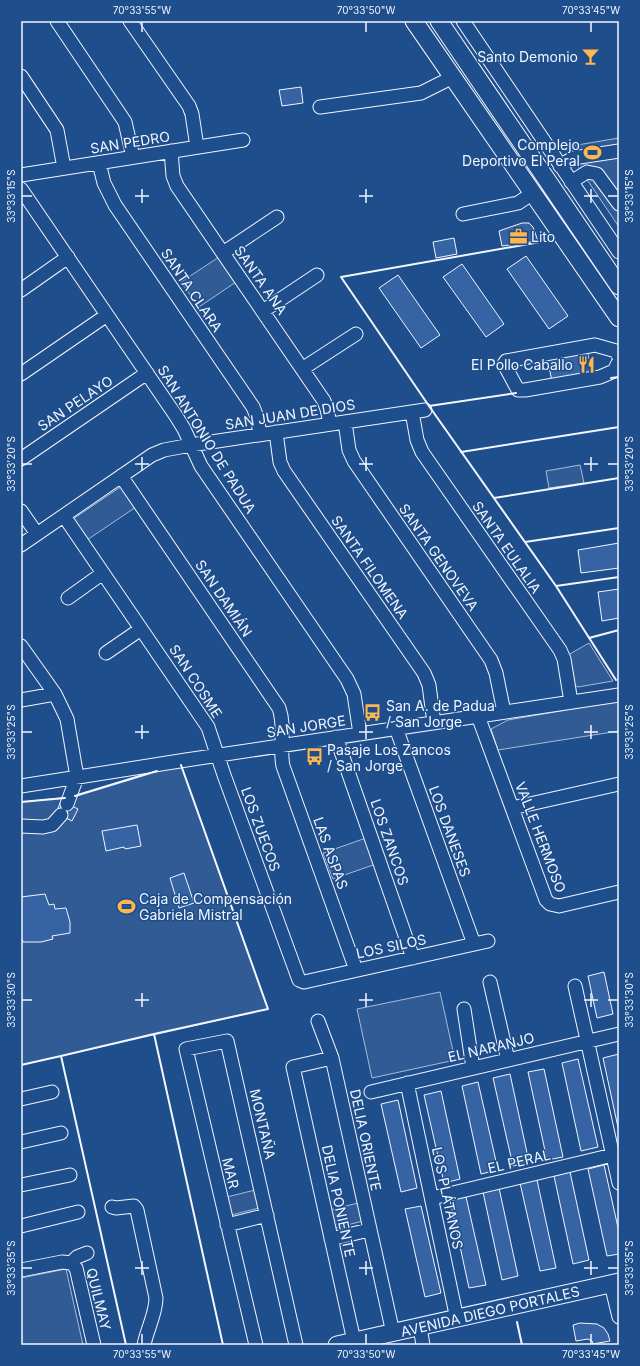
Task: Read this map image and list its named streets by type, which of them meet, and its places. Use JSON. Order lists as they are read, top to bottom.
{
  "streets": {
    "main road": ["AVENIDA DIEGO PORTALES"],
    "street": [
      "SAN PEDRO",
      "SANTA ANA",
      "SANTA CLARA",
      "SAN PELAYO",
      "SAN JUAN DE DIOS",
      "SAN ANTONIO DE PADUA",
      "SANTA EULALIA",
      "SANTA GENOVEVA",
      "SANTA FILOMENA",
      "SAN DAMIÁN",
      "SAN COSME",
      "SAN JORGE",
      "LOS ZUECOS",
      "LOS DANESES",
      "VALLE HERMOSO",
      "LOS ZANCOS",
      "LAS ASPAS",
      "LOS SILOS",
      "EL NARANJO",
      "MONTAÑA",
      "DELIA ORIENTE",
      "EL PERAL",
      "MAR",
      "LOS PLÁTANOS",
      "DELIA PONIENTE",
      "QUILMAY"
    ]
  },
  "crossings": [
    ["SAN PEDRO", "SANTA ANA"],
    ["SAN PEDRO", "SANTA CLARA"],
    ["SANTA ANA", "SAN JUAN DE DIOS"],
    ["SANTA CLARA", "SAN JUAN DE DIOS"],
    ["SAN PELAYO", "SAN ANTONIO DE PADUA"],
    ["SAN JUAN DE DIOS", "SAN ANTONIO DE PADUA"],
    ["SAN JUAN DE DIOS", "SANTA EULALIA"],
    ["SAN JUAN DE DIOS", "SANTA GENOVEVA"],
    ["SAN JUAN DE DIOS", "SANTA FILOMENA"],
    ["SAN JUAN DE DIOS", "SAN DAMIÁN"],
    ["SAN JUAN DE DIOS", "SAN COSME"],
    ["SAN ANTONIO DE PADUA", "SAN JORGE"],
    ["SANTA EULALIA", "SAN JORGE"],
    ["SANTA GENOVEVA", "SAN JORGE"],
    ["SANTA FILOMENA", "SAN JORGE"],
    ["SAN DAMIÁN", "SAN JORGE"],
    ["SAN DAMIÁN", "LAS ASPAS"],
    ["SAN COSME", "SAN JORGE"],
    ["SAN COSME", "LOS ZUECOS"],
    ["SAN JORGE", "LOS ZUECOS"],
    ["SAN JORGE", "LOS DANESES"],
    ["SAN JORGE", "VALLE HERMOSO"],
    ["SAN JORGE", "LOS ZANCOS"],
    ["SAN JORGE", "LAS ASPAS"],
    ["LOS ZUECOS", "LOS SILOS"],
    ["LOS DANESES", "LOS SILOS"],
    ["LOS ZANCOS", "LOS SILOS"],
    ["LAS ASPAS", "LOS SILOS"],
    ["EL NARANJO", "LOS PLÁTANOS"],
    ["MONTAÑA", "MAR"],
    ["DELIA ORIENTE", "DELIA PONIENTE"],
    ["DELIA ORIENTE", "AVENIDA DIEGO PORTALES"],
    ["EL PERAL", "LOS PLÁTANOS"],
    ["LOS PLÁTANOS", "AVENIDA DIEGO PORTALES"],
    ["DELIA PONIENTE", "AVENIDA DIEGO PORTALES"]
  ],
  "places": {
    "bar": ["Santo Demonio"],
    "sports": ["Complejo Deportivo El Peral", "Caja de Compensación Gabriela Mistral"],
    "office": ["Lito"],
    "restaurant": ["El Pollo Caballo"],
    "bus stop": ["San A. de Padua / San Jorge", "Pasaje Los Zancos / San Jorge"]
  },
  "coordinates": [
    "70°33'55\"W",
    "70°33'50\"W",
    "70°33'45\"W",
    "33°33'15\"S",
    "33°33'20\"S",
    "33°33'25\"S",
    "33°33'30\"S",
    "33°33'35\"S"
  ]
}
